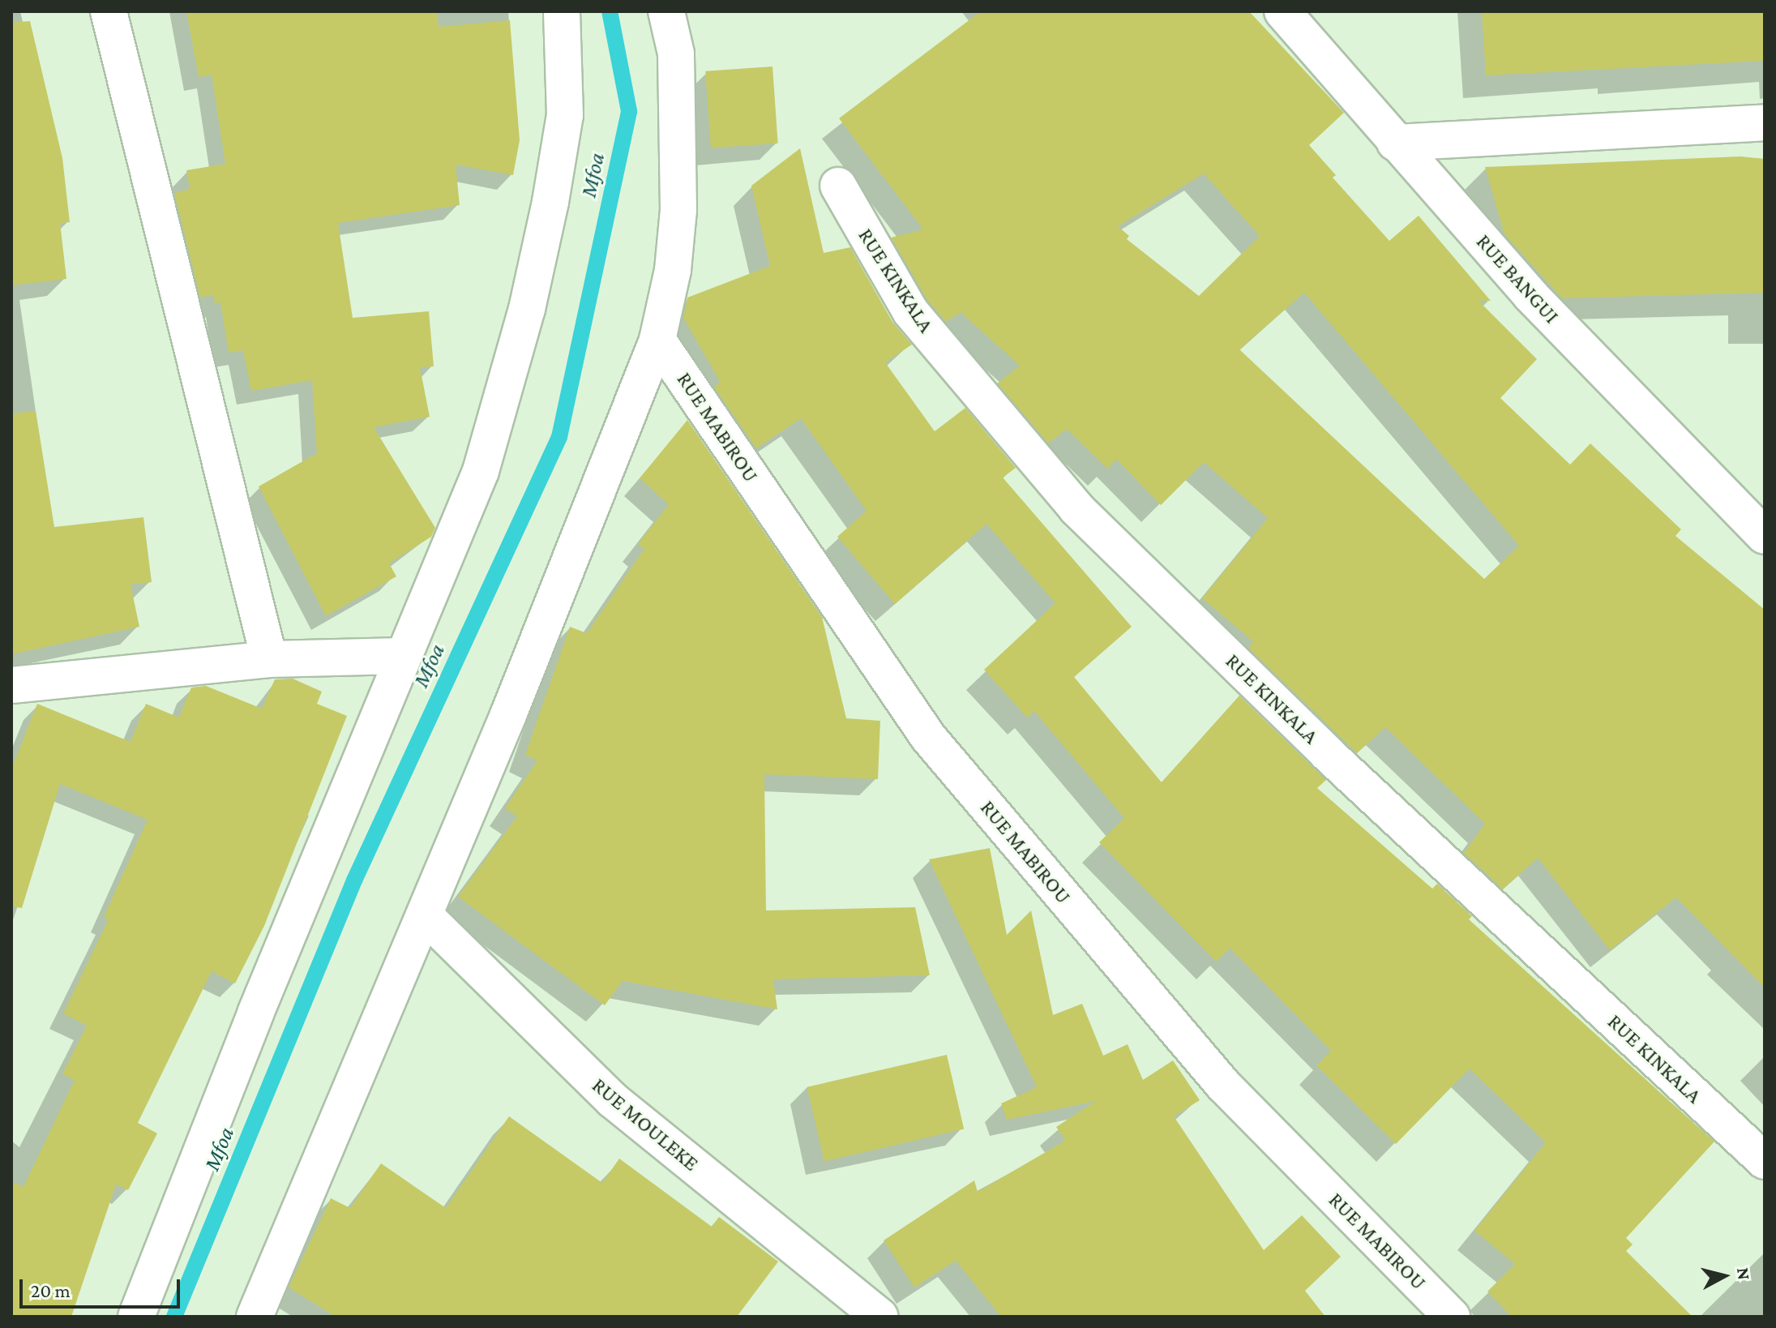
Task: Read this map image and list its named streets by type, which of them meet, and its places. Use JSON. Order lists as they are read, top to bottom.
{
  "streets": {
    "street": [
      "RUE BANGUI",
      "RUE KINKALA",
      "RUE MABIROU",
      "RUE MOULEKE"
    ]
  },
  "water": ["Mfoa"],
  "scale_bar": "20 m",
  "north": "right"
}
